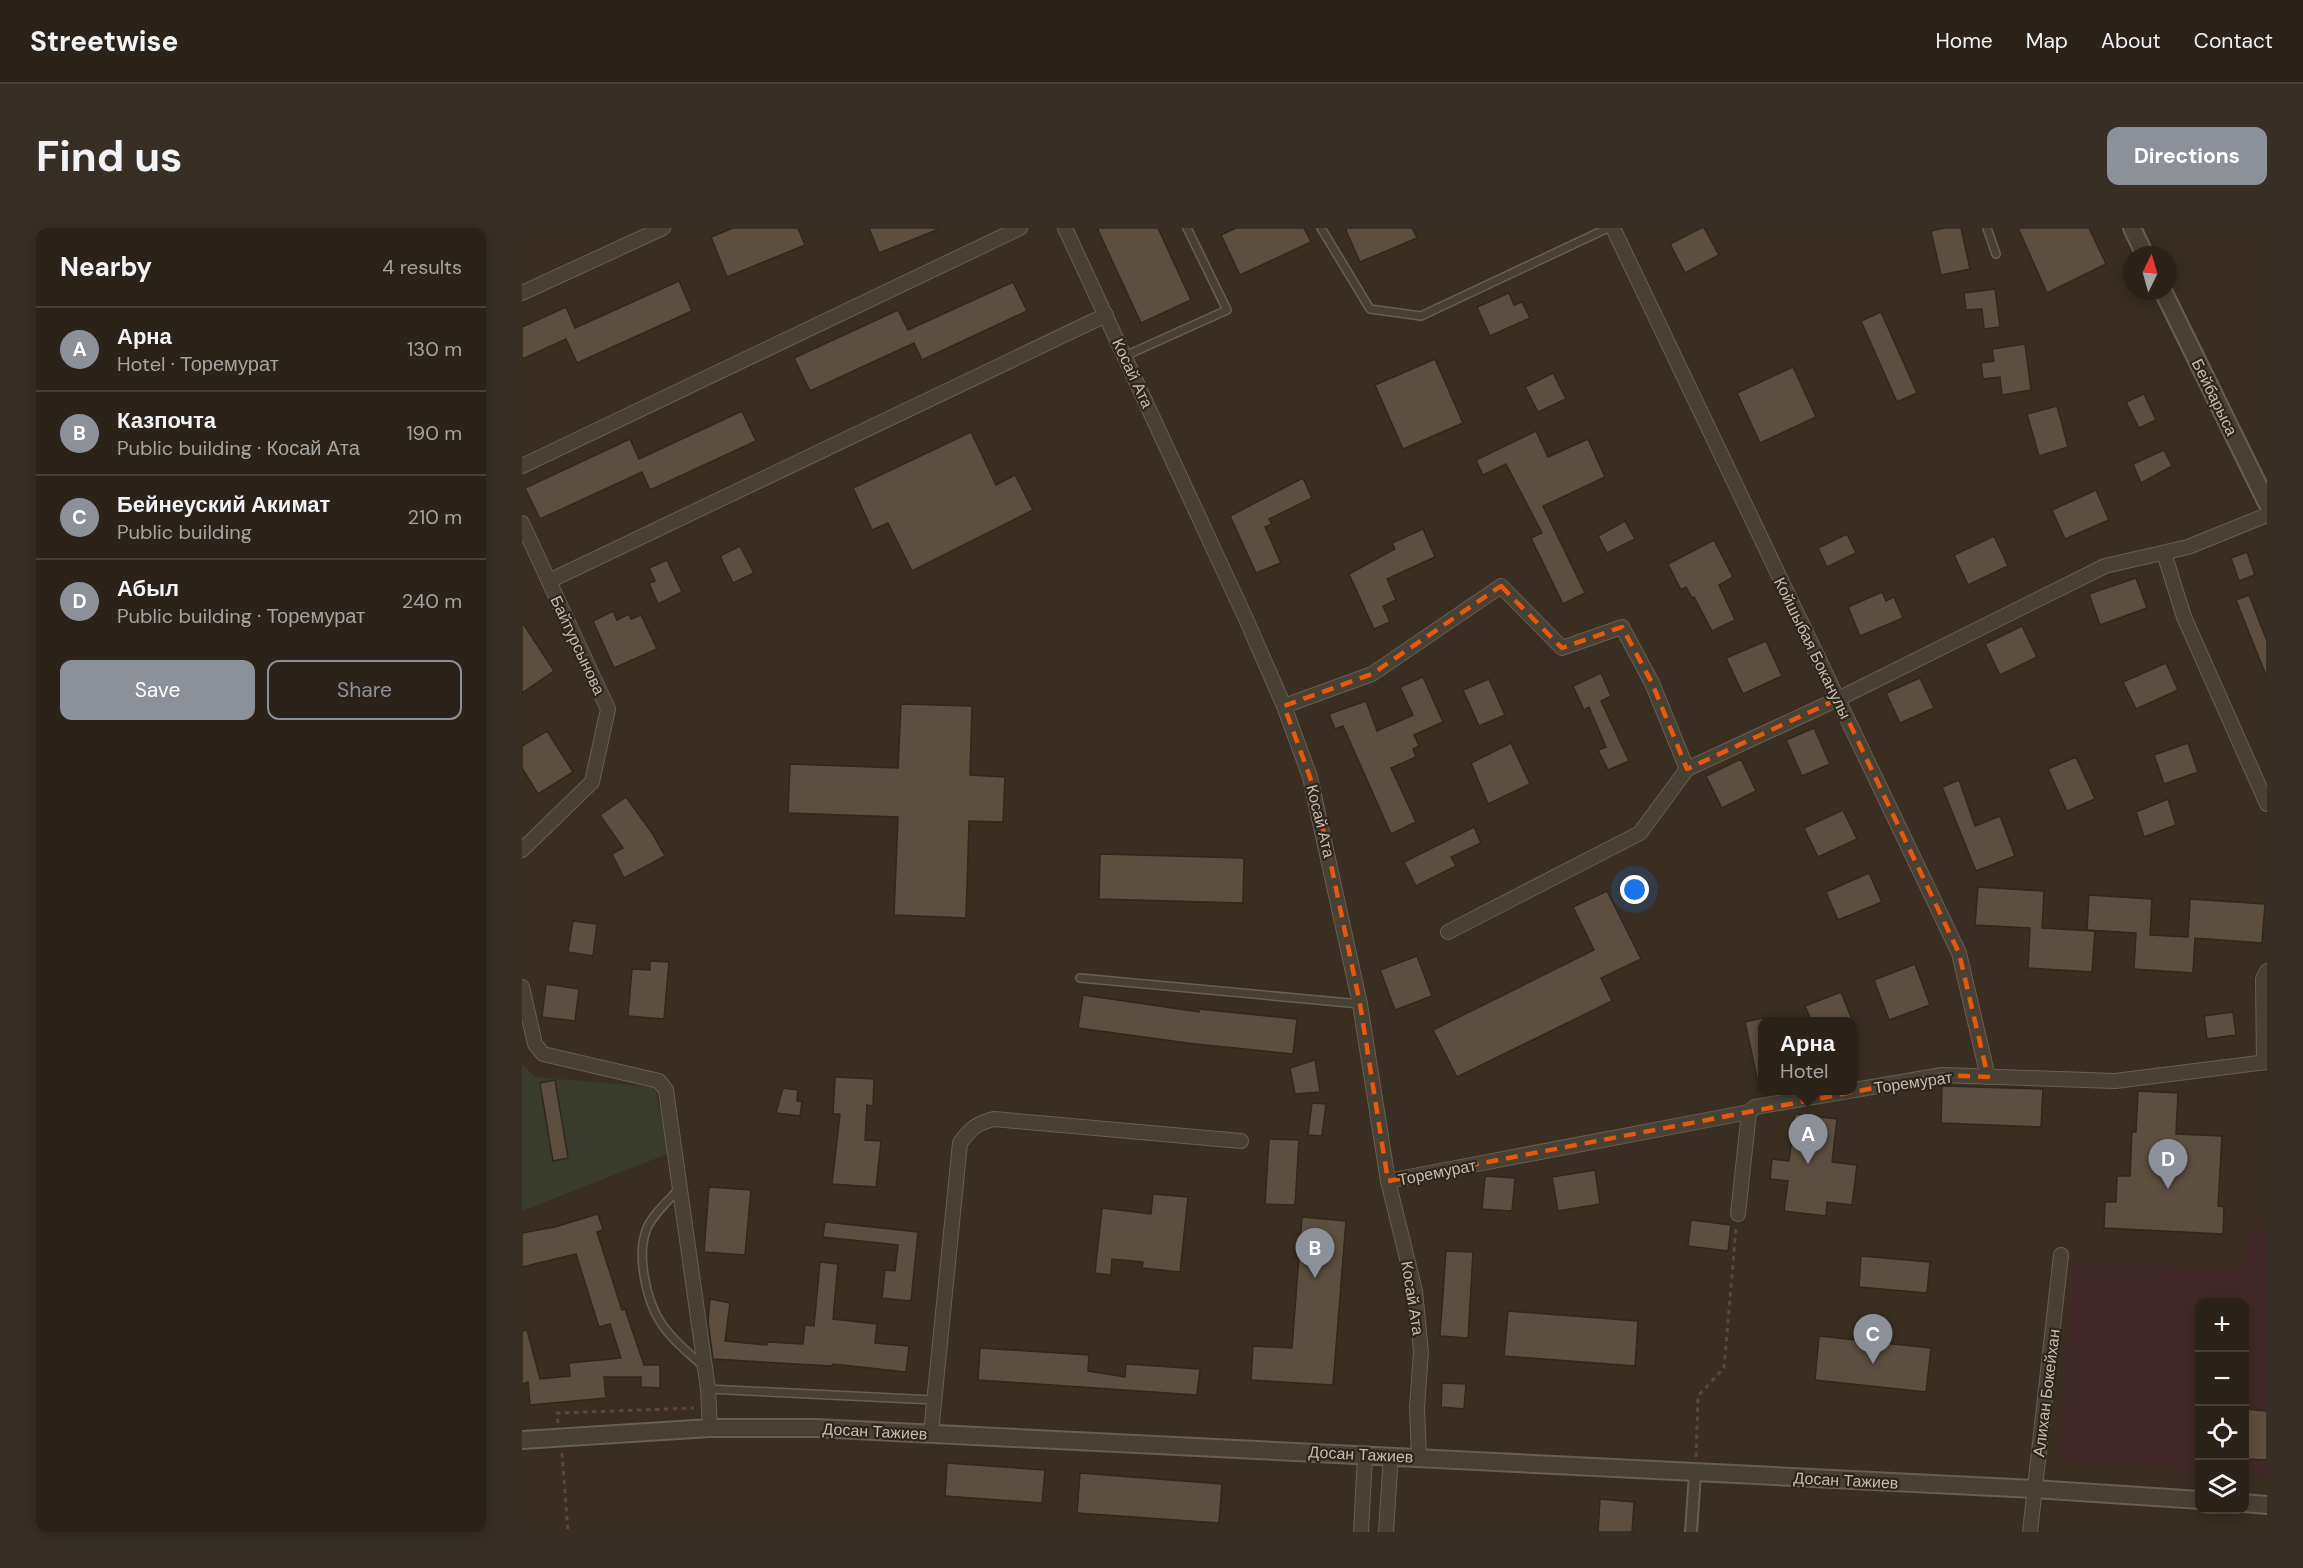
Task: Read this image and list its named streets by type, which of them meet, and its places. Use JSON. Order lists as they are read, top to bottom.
{
  "streets": {
    "street": [
      "Косай Ата",
      "Бейбарыса",
      "Байтурсынова",
      "Койшыбая Боканулы",
      "Торемурат",
      "Алихан Бокейхан",
      "Досан Тажиев"
    ]
  },
  "crossings": [
    ["Косай Ата", "Торемурат"],
    ["Косай Ата", "Досан Тажиев"],
    ["Койшыбая Боканулы", "Торемурат"],
    ["Алихан Бокейхан", "Досан Тажиев"]
  ],
  "north": "top",
  "page": {
    "header": "Streetwise",
    "nav": [
      "Home",
      "Map",
      "About",
      "Contact"
    ],
    "buttons": [
      "Directions",
      ["Save", "Share"]
    ],
    "title": "Find us",
    "heading": ["Nearby", "4 results"],
    "list": [
      {
        "mark": "A",
        "name": "Арна",
        "note": "Hotel · Торемурат",
        "value": "130 m"
      },
      {
        "mark": "B",
        "name": "Казпочта",
        "note": "Public building · Косай Ата",
        "value": "190 m"
      },
      {
        "mark": "C",
        "name": "Бейнеуский Акимат",
        "note": "Public building",
        "value": "210 m"
      },
      {
        "mark": "D",
        "name": "Абыл",
        "note": "Public building · Торемурат",
        "value": "240 m"
      }
    ],
    "popup": ["Арна", "Hotel"],
    "pins": [
      "A",
      "D",
      "B",
      "C"
    ],
    "map_buttons": ["+", "−"]
  }
}
